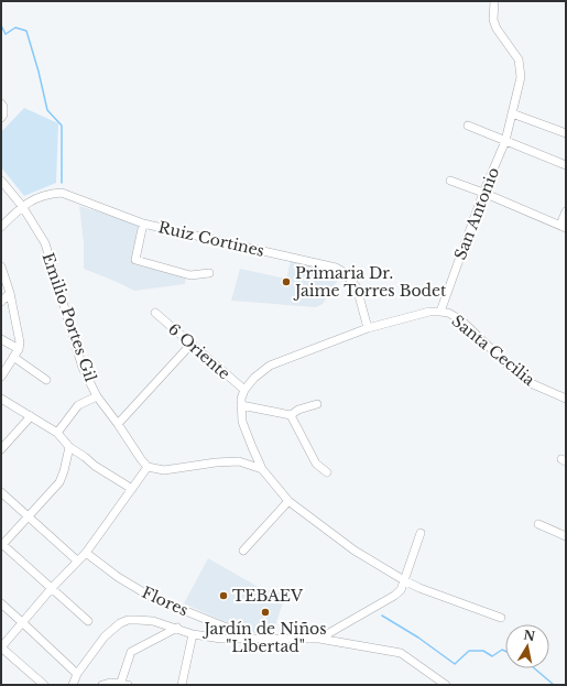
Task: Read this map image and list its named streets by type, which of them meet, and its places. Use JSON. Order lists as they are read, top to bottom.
{
  "streets": {
    "street": [
      "San Antonio",
      "Ruiz Cortines",
      "Emilio Portes Gil",
      "Santa Cecilia",
      "6 Oriente",
      "Flores"
    ]
  },
  "crossings": [
    ["San Antonio", "Santa Cecilia"],
    ["Ruiz Cortines", "Emilio Portes Gil"],
    ["Ruiz Cortines", "Santa Cecilia"],
    ["Santa Cecilia", "6 Oriente"]
  ],
  "places": ["Primaria Dr. Jaime Torres Bodet", "TEBAEV", "Jardín de Niños \"Libertad\""],
  "north": "top"
}
